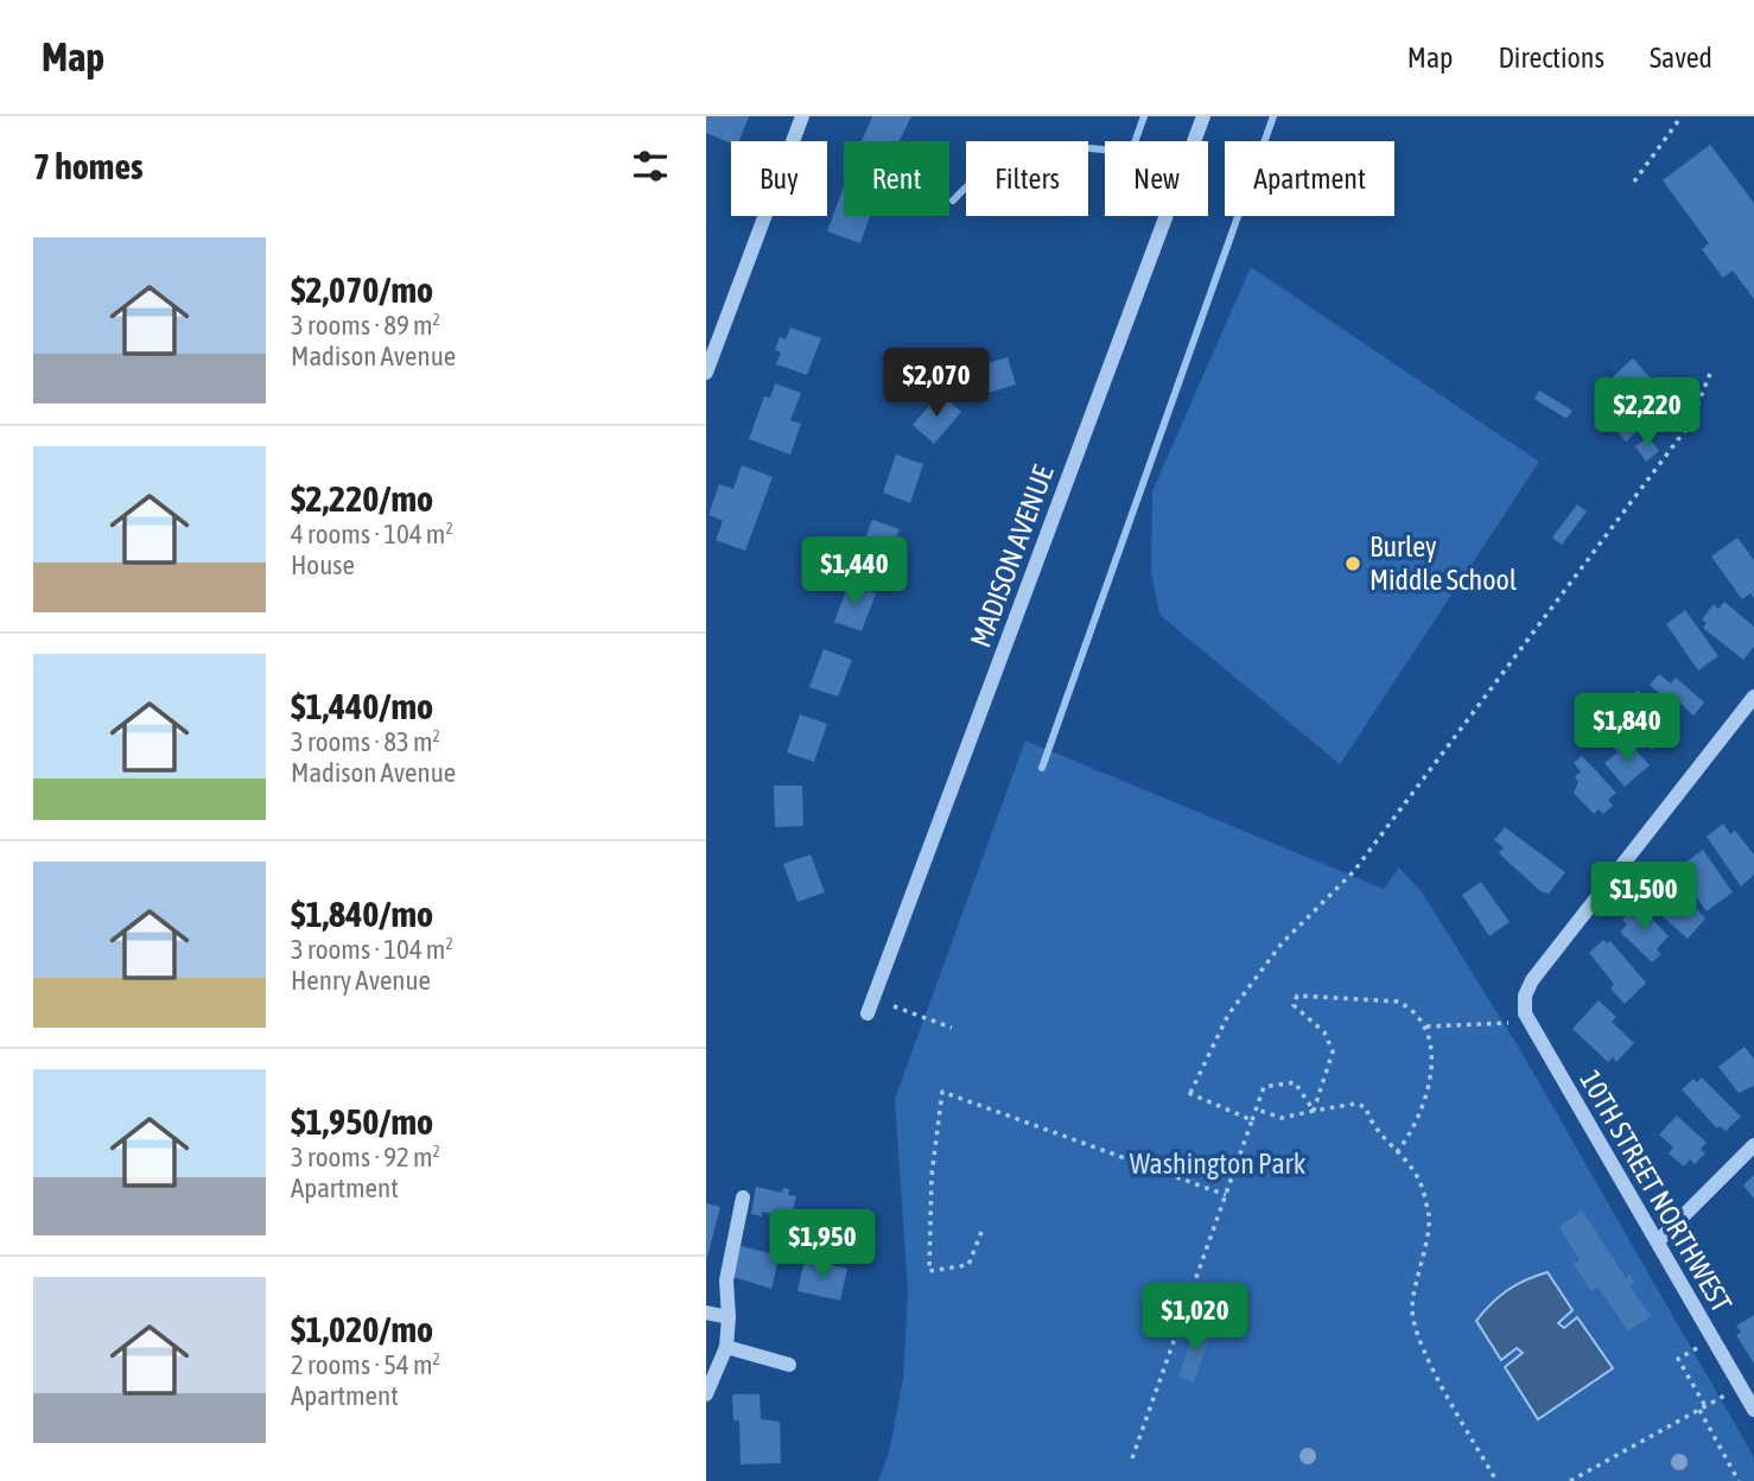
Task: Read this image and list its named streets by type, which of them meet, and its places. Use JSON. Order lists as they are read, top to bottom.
{
  "streets": {
    "street": ["MADISON AVENUE", "10TH STREET NORTHWEST"]
  },
  "parks": ["Washington Park"],
  "places": ["Burley Middle School"],
  "page": {
    "header": "Map",
    "nav": ["Map", "Directions", "Saved"],
    "heading": "7 homes",
    "chip": [
      "Buy",
      "Rent",
      "Filters",
      "New",
      "Apartment"
    ],
    "list": [
      {
        "name": "$2,070/mo",
        "note": "3 rooms · 89 m² · Madison Avenue"
      },
      {
        "name": "$2,220/mo",
        "note": "4 rooms · 104 m² · House"
      },
      {
        "name": "$1,440/mo",
        "note": "3 rooms · 83 m² · Madison Avenue"
      },
      {
        "name": "$1,840/mo",
        "note": "3 rooms · 104 m² · Henry Avenue"
      },
      {
        "name": "$1,950/mo",
        "note": "3 rooms · 92 m² · Apartment"
      },
      {
        "name": "$1,020/mo",
        "note": "2 rooms · 54 m² · Apartment"
      }
    ],
    "price": [
      "$2,070",
      "$2,220",
      "$1,440",
      "$1,840",
      "$1,500",
      "$1,950",
      "$1,020"
    ]
  }
}
